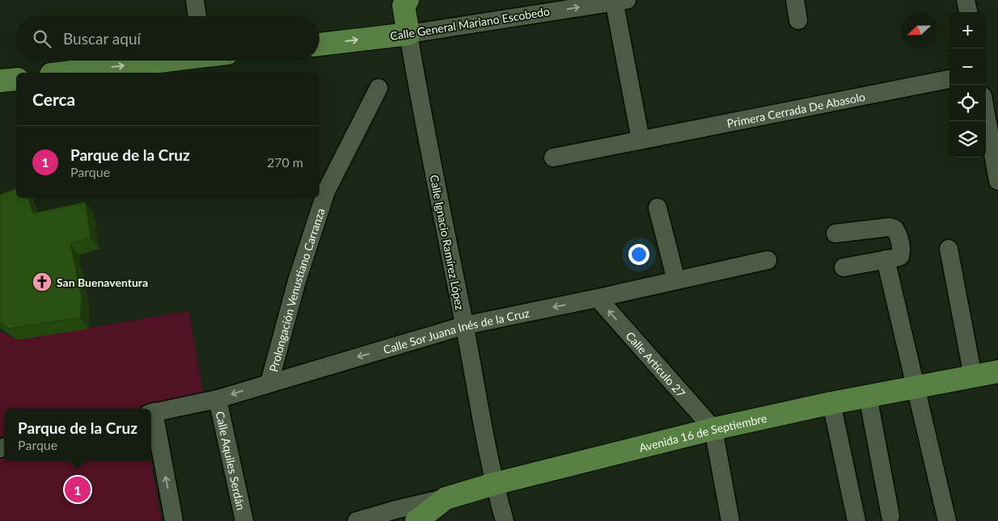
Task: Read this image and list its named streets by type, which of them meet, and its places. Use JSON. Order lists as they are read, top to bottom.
{
  "streets": {
    "main road": ["Calle General Mariano Escobedo", "Calle Ignacio Ramírez López", "Avenida 16 de Septiembre"],
    "street": [
      "Primera Cerrada De Abasolo",
      "Prolongación Venustiano Carranza",
      "Calle Sor Juana Inés de la Cruz",
      "Calle Artículo 27",
      "Calle Aquiles Serdán"
    ]
  },
  "crossings": [
    ["Calle General Mariano Escobedo", "Calle Ignacio Ramírez López"],
    ["Calle Ignacio Ramírez López", "Calle Sor Juana Inés de la Cruz"],
    ["Calle Ignacio Ramírez López", "Avenida 16 de Septiembre"],
    ["Prolongación Venustiano Carranza", "Calle Sor Juana Inés de la Cruz"],
    ["Calle Sor Juana Inés de la Cruz", "Calle Artículo 27"],
    ["Calle Sor Juana Inés de la Cruz", "Calle Aquiles Serdán"],
    ["Calle Artículo 27", "Avenida 16 de Septiembre"]
  ],
  "one_way": ["Calle General Mariano Escobedo", "Calle Sor Juana Inés de la Cruz", "Calle Artículo 27"],
  "places": {
    "church": ["San Buenaventura"]
  },
  "north": "left",
  "page": {
    "map_buttons": ["+", "−"],
    "search": "Buscar aquí",
    "heading": "Cerca",
    "list": [
      {
        "mark": "1",
        "name": "Parque de la Cruz",
        "note": "Parque",
        "value": "270 m"
      }
    ],
    "popup": ["Parque de la Cruz", "Parque"],
    "pins": "1"
  }
}
